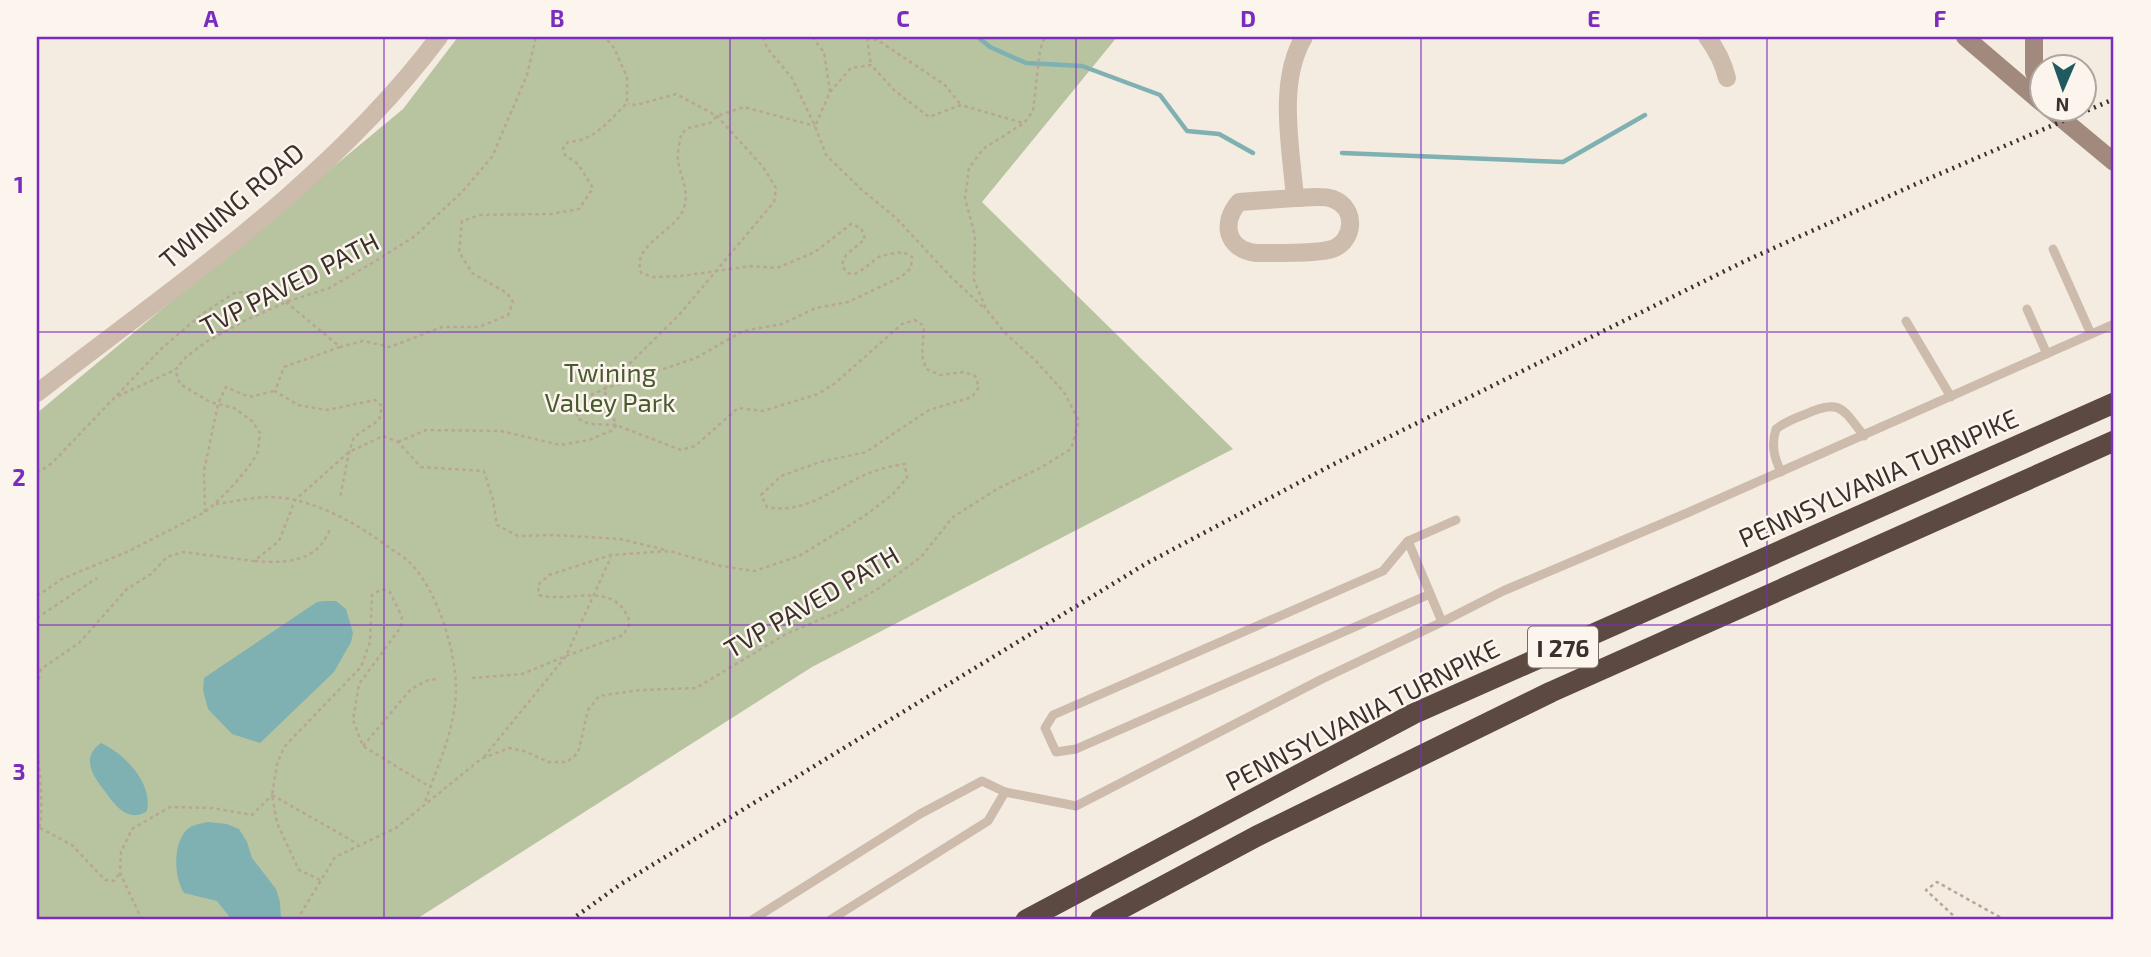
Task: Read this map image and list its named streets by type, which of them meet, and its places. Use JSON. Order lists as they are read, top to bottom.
{
  "streets": {
    "highway": ["PENNSYLVANIA TURNPIKE", "I 276"],
    "street": ["TWINING ROAD"],
    "path": ["TVP PAVED PATH"]
  },
  "parks": ["Twining Valley Park"],
  "north": "bottom",
  "grid": {
    "columns": [
      "A",
      "B",
      "C",
      "D",
      "E",
      "F"
    ],
    "rows": ["1", "2", "3"]
  }
}
